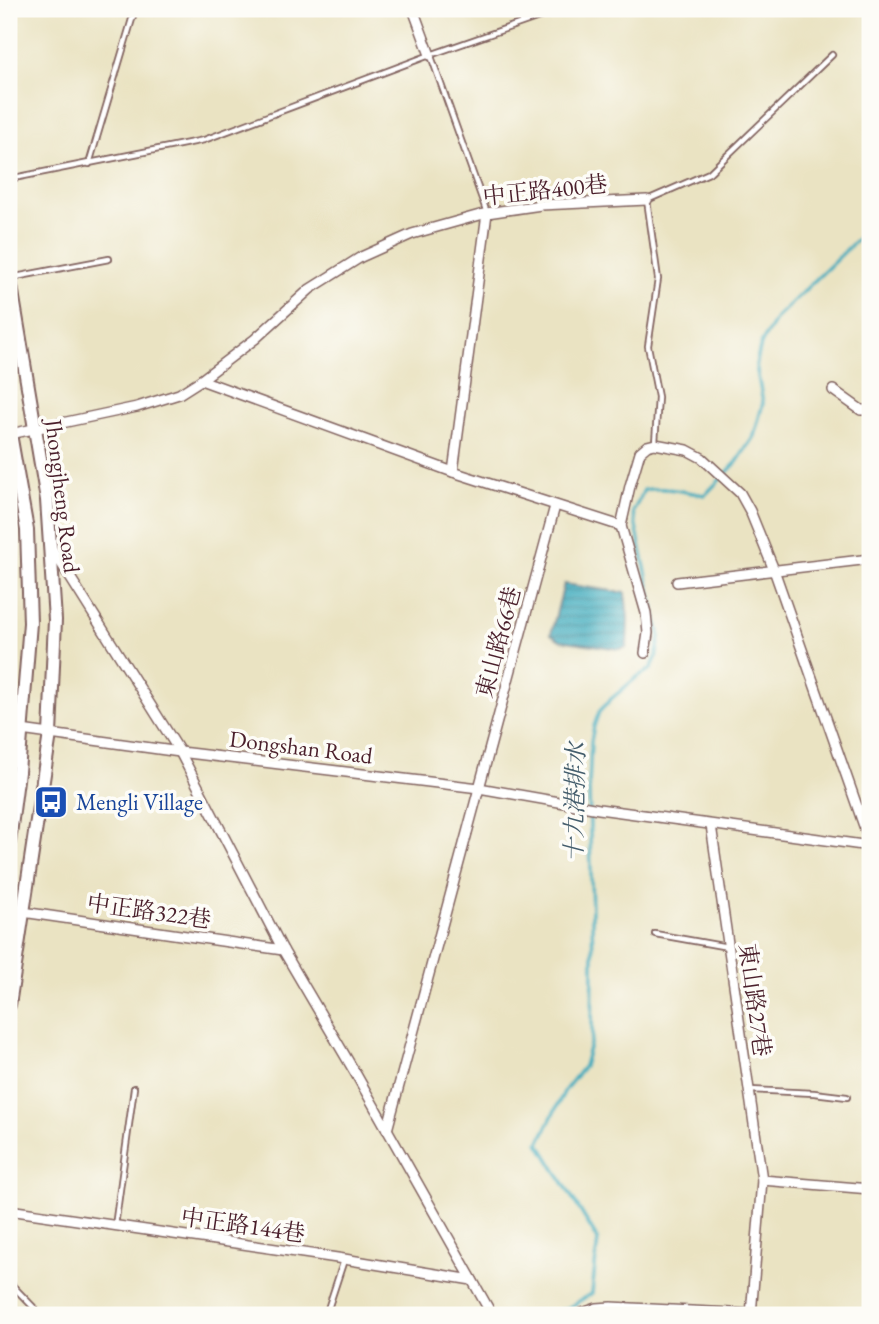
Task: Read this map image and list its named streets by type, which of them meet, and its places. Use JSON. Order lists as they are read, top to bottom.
{
  "streets": {
    "main road": ["Jhongjheng Road"],
    "street": [
      "中正路400巷",
      "東山路66巷",
      "Dongshan Road",
      "中正路322巷",
      "東山路27巷",
      "中正路144巷"
    ]
  },
  "crossings": [
    ["中正路400巷", "Jhongjheng Road"],
    ["Jhongjheng Road", "Dongshan Road"],
    ["Jhongjheng Road", "中正路322巷"],
    ["東山路66巷", "Dongshan Road"],
    ["Dongshan Road", "東山路27巷"]
  ],
  "water": ["十九港排水"],
  "places": {
    "bus stop": ["Mengli Village"]
  }
}
